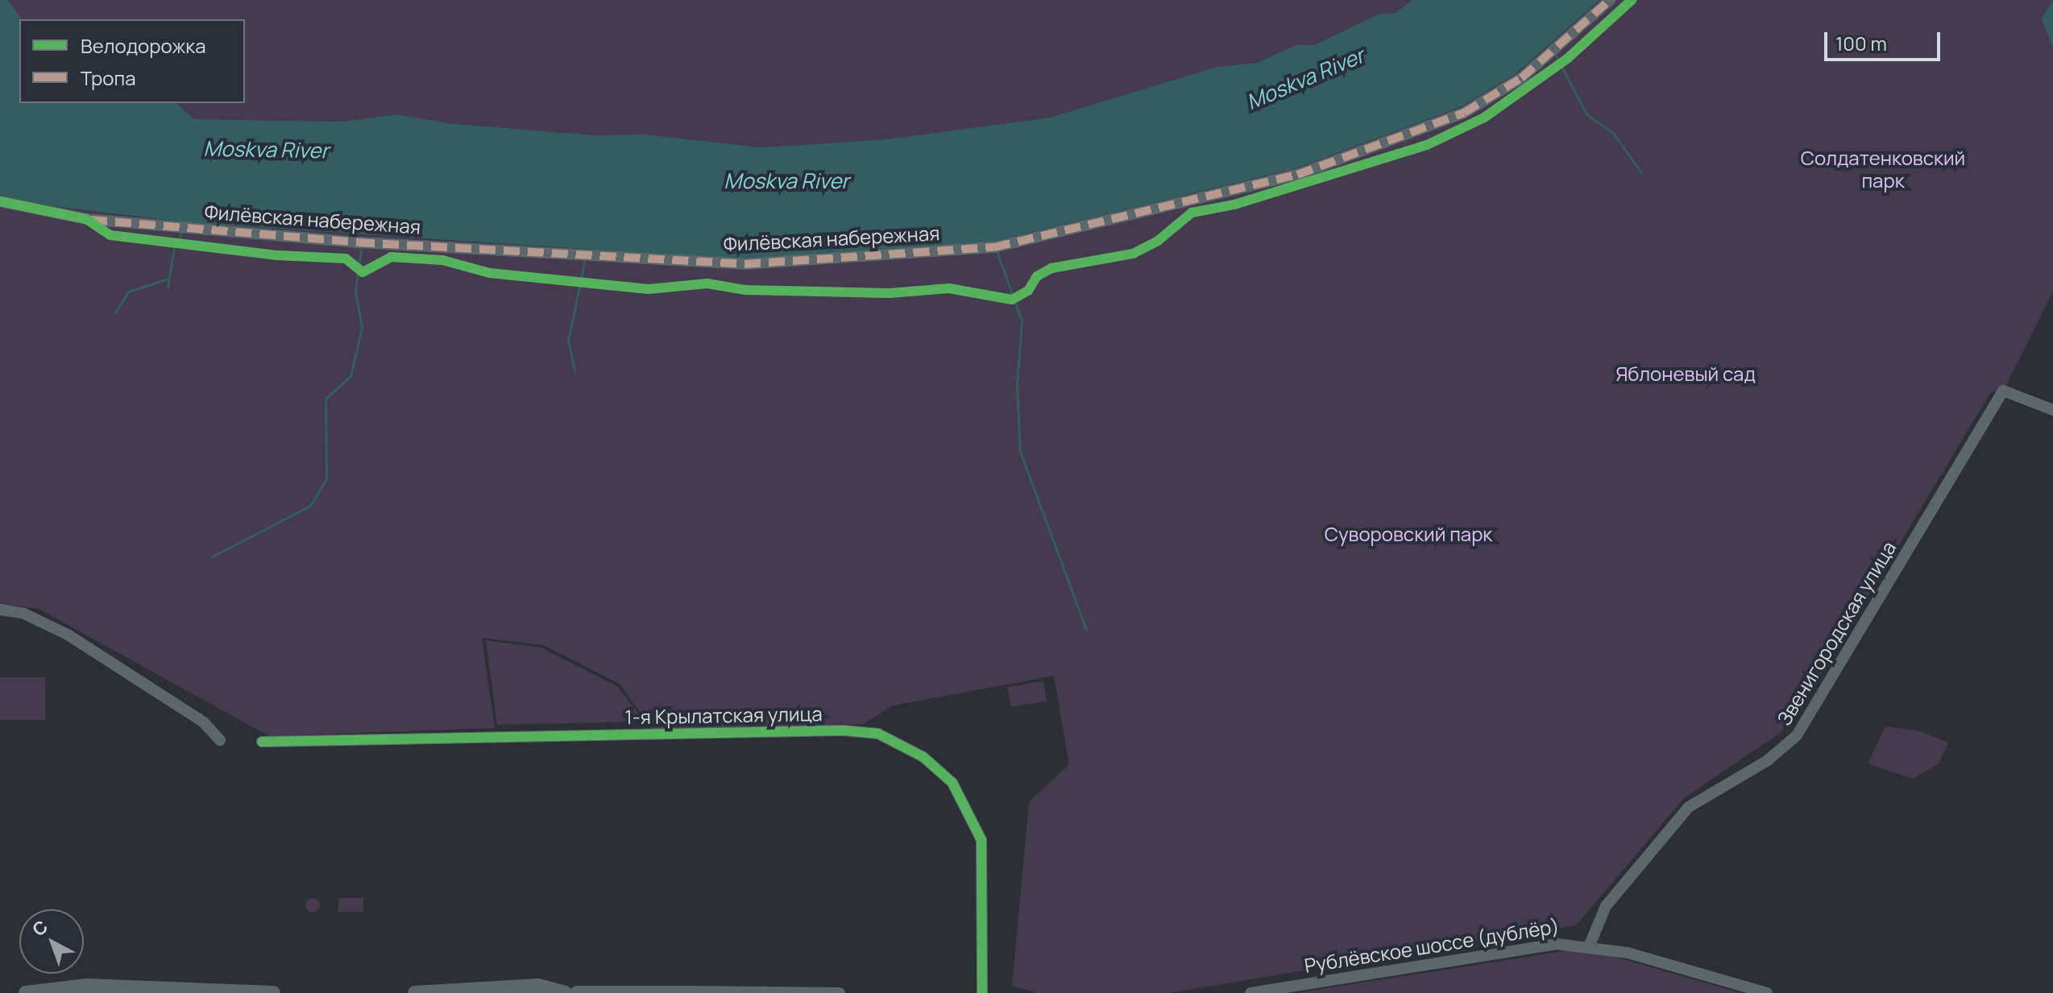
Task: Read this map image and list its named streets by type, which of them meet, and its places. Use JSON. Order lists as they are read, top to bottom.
{
  "streets": {
    "street": [
      "Филёвская набережная",
      "Звенигородская улица",
      "1-я Крылатская улица",
      "Рублёвское шоссе (дублёр)"
    ]
  },
  "crossings": [
    ["Звенигородская улица", "Рублёвское шоссе (дублёр)"]
  ],
  "water": ["Moskva River"],
  "parks": ["Солдатенковский парк", "Яблоневый сад", "Суворовский парк"],
  "legend": ["Велодорожка", "Тропа"],
  "scale_bar": "100 m",
  "north": "top left"
}
